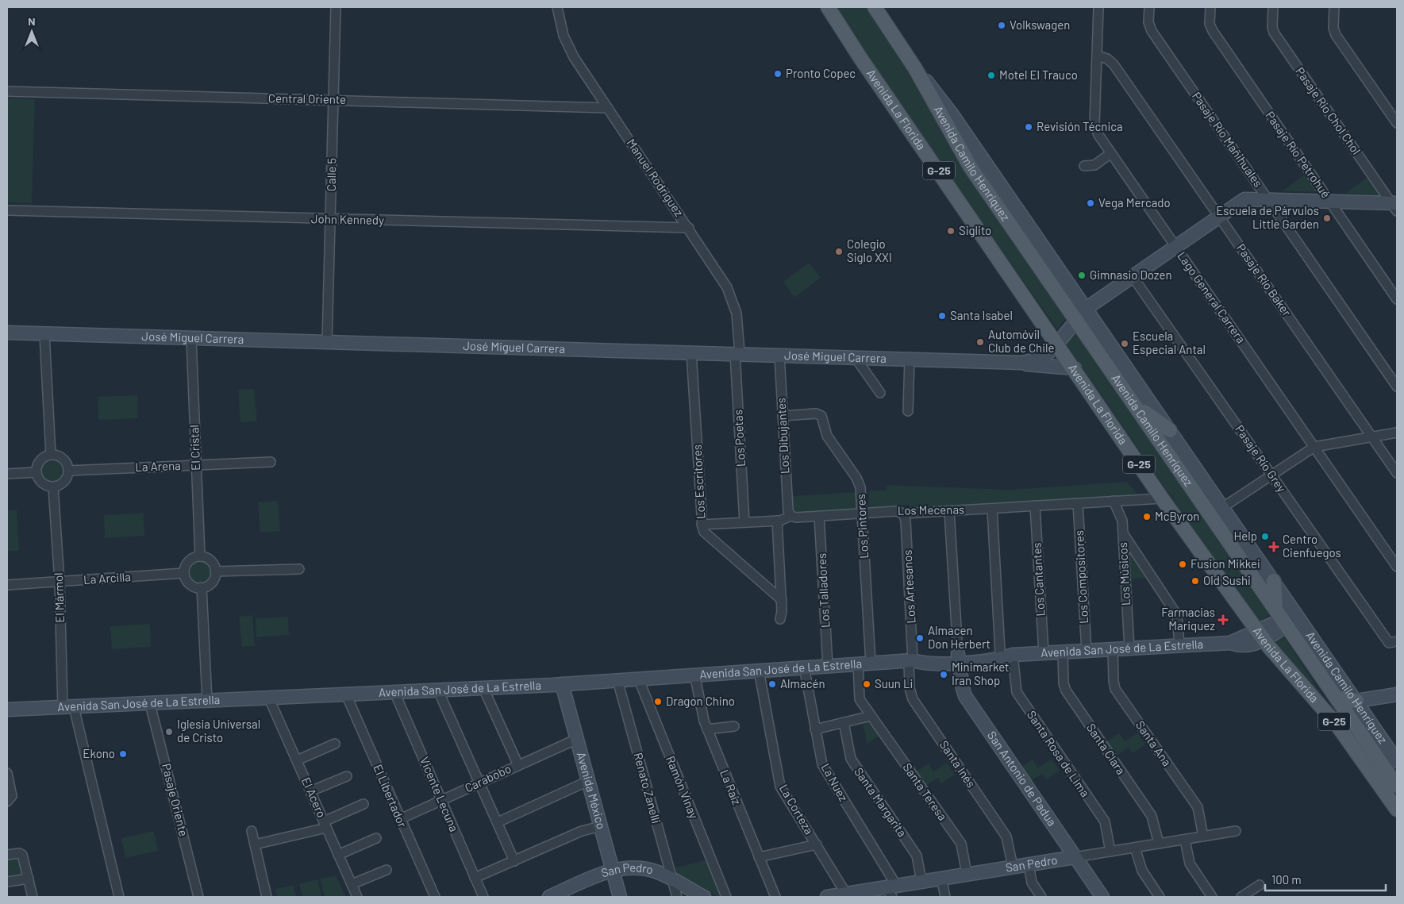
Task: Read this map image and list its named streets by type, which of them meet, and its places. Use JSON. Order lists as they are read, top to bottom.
{
  "streets": {
    "main road": ["Avenida La Florida", "Avenida Camilo Henríquez", "G-25"],
    "street": [
      "Central Oriente",
      "Pasaje Río Chol Chol",
      "Pasaje Río Mañihuales",
      "Pasaje Río Petrohué",
      "Calle 5",
      "Manuel Rodríguez",
      "John Kennedy",
      "Pasaje Río Baker",
      "Lago General Carrera",
      "José Miguel Carrera",
      "Los Dibujantes",
      "Los Poetas",
      "El Cristal",
      "Pasaje Río Grey",
      "La Arena",
      "Los Escritores",
      "Los Mecenas",
      "Los Pintores",
      "Los Músicos",
      "Los Compositores",
      "La Arcilla",
      "Los Cantantes",
      "Los Artesanos",
      "Los Talladores",
      "El Mármol",
      "Avenida San José de La Estrella",
      "Santa Ana",
      "Santa Clara",
      "Santa Rosa de Lima",
      "Santa Inés",
      "Carabobo",
      "San Antonio de Padua",
      "La Nuez",
      "Ramón Vinay",
      "La Raíz",
      "Renato Zanelli",
      "Avenida México",
      "Santa Teresa",
      "Vicente Lecuna",
      "El Libertador",
      "El Acero",
      "Pasaje Oriente",
      "Santa Margarita",
      "La Corteza",
      "San Pedro"
    ]
  },
  "crossings": [
    ["Central Oriente", "Calle 5"],
    ["Central Oriente", "Manuel Rodríguez"],
    ["Avenida La Florida", "José Miguel Carrera"],
    ["Avenida La Florida", "Los Mecenas"],
    ["Avenida La Florida", "Avenida San José de La Estrella"],
    ["Pasaje Río Chol Chol", "José Miguel Carrera"],
    ["Pasaje Río Mañihuales", "José Miguel Carrera"],
    ["Pasaje Río Petrohué", "José Miguel Carrera"],
    ["Avenida Camilo Henríquez", "José Miguel Carrera"],
    ["Avenida Camilo Henríquez", "Avenida San José de La Estrella"],
    ["Calle 5", "John Kennedy"],
    ["Calle 5", "José Miguel Carrera"],
    ["Manuel Rodríguez", "John Kennedy"],
    ["Manuel Rodríguez", "José Miguel Carrera"],
    ["Manuel Rodríguez", "Los Poetas"],
    ["Pasaje Río Baker", "Lago General Carrera"],
    ["Pasaje Río Baker", "José Miguel Carrera"],
    ["Lago General Carrera", "José Miguel Carrera"],
    ["José Miguel Carrera", "Los Dibujantes"],
    ["José Miguel Carrera", "Los Poetas"],
    ["José Miguel Carrera", "El Cristal"],
    ["José Miguel Carrera", "Pasaje Río Grey"],
    ["José Miguel Carrera", "Los Escritores"],
    ["Los Dibujantes", "Los Mecenas"],
    ["Los Dibujantes", "Los Pintores"],
    ["Los Poetas", "Los Mecenas"],
    ["El Cristal", "La Arena"],
    ["El Cristal", "La Arcilla"],
    ["La Arena", "El Mármol"],
    ["Los Escritores", "Los Mecenas"],
    ["Los Mecenas", "Los Pintores"],
    ["Los Mecenas", "Los Músicos"],
    ["Los Mecenas", "Los Compositores"],
    ["Los Mecenas", "Los Cantantes"],
    ["Los Mecenas", "Los Artesanos"],
    ["Los Mecenas", "Los Talladores"],
    ["Los Mecenas", "Santa Rosa de Lima"],
    ["Los Pintores", "Avenida San José de La Estrella"],
    ["Los Pintores", "Santa Teresa"],
    ["Los Músicos", "Avenida San José de La Estrella"],
    ["Los Compositores", "Avenida San José de La Estrella"],
    ["La Arcilla", "El Mármol"],
    ["Los Cantantes", "Avenida San José de La Estrella"],
    ["Los Artesanos", "Avenida San José de La Estrella"],
    ["Los Artesanos", "Santa Inés"],
    ["Los Talladores", "Avenida San José de La Estrella"],
    ["El Mármol", "Avenida San José de La Estrella"],
    ["Avenida San José de La Estrella", "Santa Ana"],
    ["Avenida San José de La Estrella", "Santa Clara"],
    ["Avenida San José de La Estrella", "Santa Rosa de Lima"],
    ["Avenida San José de La Estrella", "Santa Inés"],
    ["Avenida San José de La Estrella", "San Antonio de Padua"],
    ["Avenida San José de La Estrella", "La Nuez"],
    ["Avenida San José de La Estrella", "Ramón Vinay"],
    ["Avenida San José de La Estrella", "La Raíz"],
    ["Avenida San José de La Estrella", "Renato Zanelli"],
    ["Avenida San José de La Estrella", "Avenida México"],
    ["Avenida San José de La Estrella", "Santa Teresa"],
    ["Avenida San José de La Estrella", "Vicente Lecuna"],
    ["Avenida San José de La Estrella", "El Libertador"],
    ["Avenida San José de La Estrella", "El Acero"],
    ["Avenida San José de La Estrella", "Pasaje Oriente"],
    ["Avenida San José de La Estrella", "La Corteza"],
    ["Santa Ana", "San Pedro"],
    ["Santa Clara", "San Pedro"],
    ["Santa Rosa de Lima", "San Pedro"],
    ["Santa Inés", "San Pedro"],
    ["Carabobo", "Avenida México"],
    ["Carabobo", "Vicente Lecuna"],
    ["Carabobo", "El Libertador"],
    ["San Antonio de Padua", "San Pedro"],
    ["La Nuez", "San Pedro"],
    ["Renato Zanelli", "San Pedro"],
    ["Avenida México", "San Pedro"],
    ["Santa Teresa", "San Pedro"],
    ["Santa Margarita", "San Pedro"],
    ["La Corteza", "San Pedro"]
  ],
  "places": {
    "other": [
      "Volkswagen",
      "Pronto Copec",
      "Motel El Trauco",
      "Revisión Técnica",
      "Vega Mercado",
      "Escuela de Párvulos Little Garden",
      "Siglito",
      "Colegio Siglo XXI",
      "Gimnasio Dozen",
      "Santa Isabel",
      "Automóvil Club de Chile",
      "Escuela Especial Antal",
      "McByron",
      "Help",
      "Fusion Mikkei",
      "Old Sushi",
      "Almacen Don Herbert",
      "Minimarket Iran Shop",
      "Almacén",
      "Suun Li",
      "Dragon Chino",
      "Iglesia Universal de Cristo",
      "Ekono"
    ],
    "health": ["Centro Cienfuegos", "Farmacias Mariquez"]
  },
  "scale_bar": "100 m",
  "north": "top"
}
